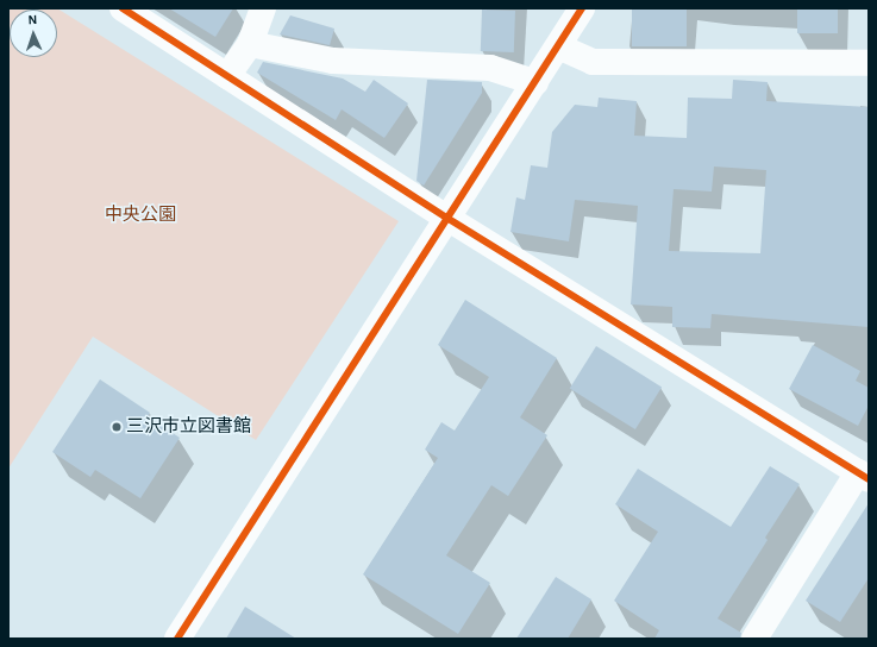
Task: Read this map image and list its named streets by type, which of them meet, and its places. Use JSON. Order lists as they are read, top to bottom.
{
  "parks": ["中央公園"],
  "places": ["三沢市立図書館"],
  "north": "top"
}
